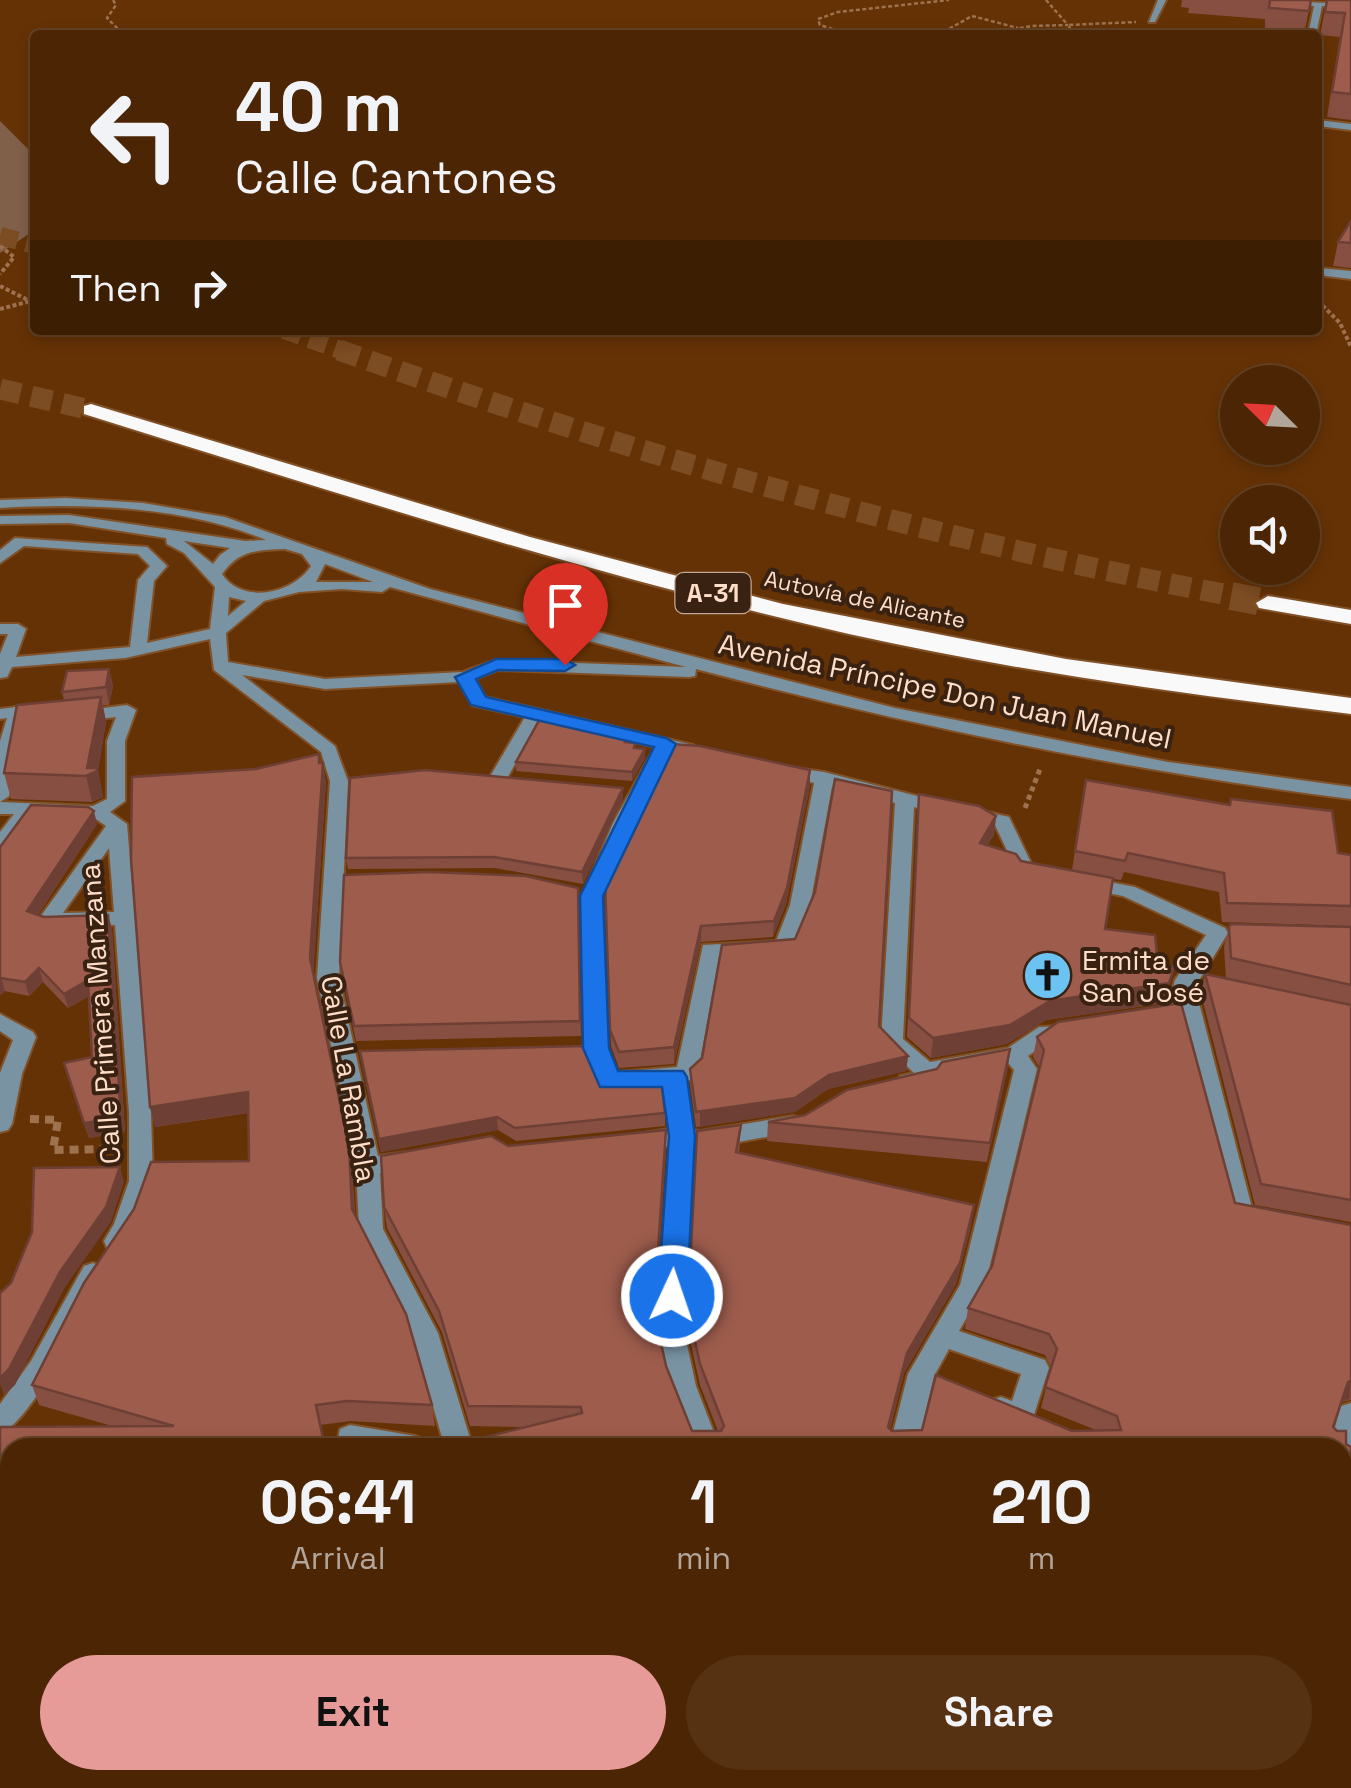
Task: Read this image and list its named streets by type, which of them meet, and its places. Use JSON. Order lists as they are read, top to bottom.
{
  "streets": {
    "highway": ["A-31", "Autovía de Alicante"],
    "street": ["Avenida Príncipe Don Juan Manuel", "Calle Primera Manzana", "Calle La Rambla"]
  },
  "places": {
    "church": ["Ermita de San José"]
  },
  "north": "top left",
  "page": {
    "turn": ["40 m", "Calle Cantones"],
    "then": "Then",
    "eta": [
      "06:41",
      "Arrival",
      "1",
      "min",
      "210",
      "m"
    ],
    "buttons": ["Exit", "Share"]
  }
}
